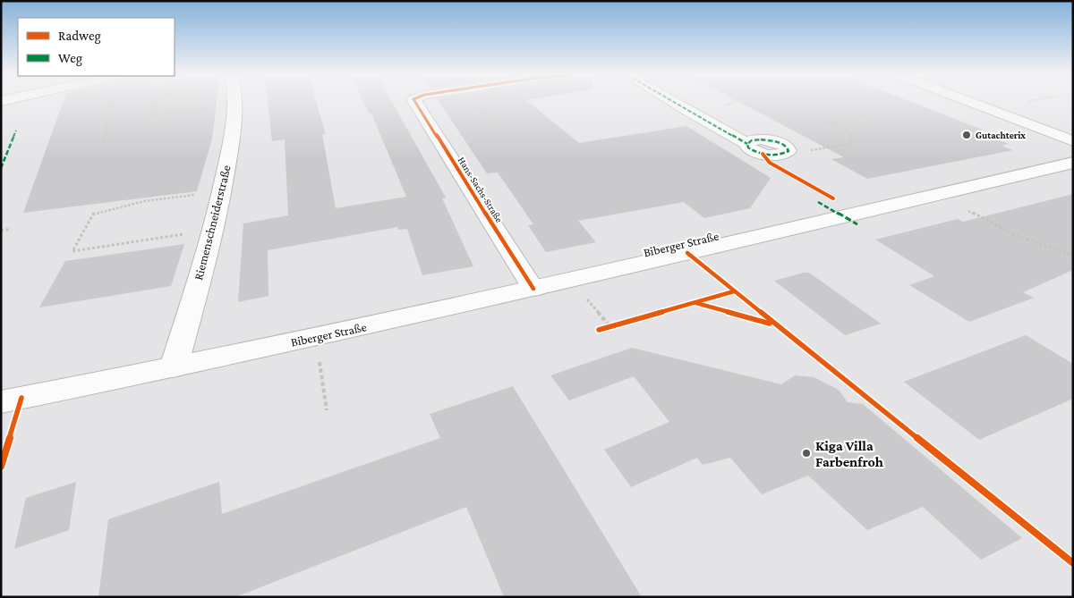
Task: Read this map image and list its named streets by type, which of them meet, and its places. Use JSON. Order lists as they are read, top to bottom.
{
  "streets": {
    "street": ["Hans-Sachs-Straße", "Riemenschneiderstraße", "Biberger Straße"]
  },
  "crossings": [
    ["Hans-Sachs-Straße", "Biberger Straße"],
    ["Riemenschneiderstraße", "Biberger Straße"]
  ],
  "places": ["Gutachterix", "Kiga Villa Farbenfroh"],
  "legend": ["Radweg", "Weg"]
}
